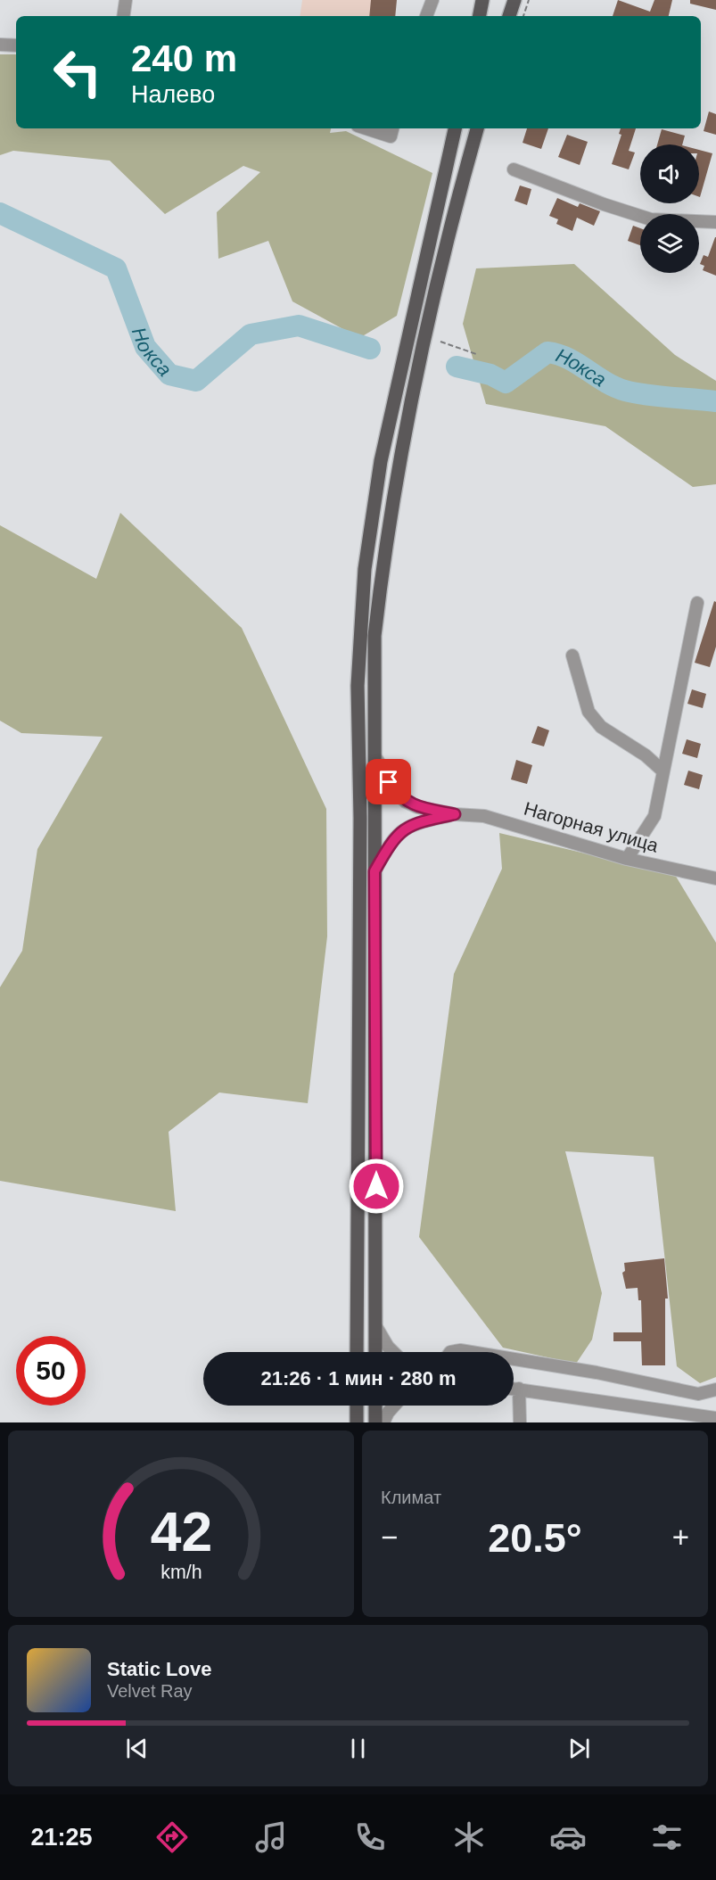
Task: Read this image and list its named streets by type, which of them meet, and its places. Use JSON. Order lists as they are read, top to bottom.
{
  "streets": {
    "street": ["Нагорная улица"]
  },
  "water": ["Нокса"],
  "page": {
    "turn": ["240 m", "Налево"],
    "limit": "50",
    "trip": "21:26 · 1 мин · 280 m",
    "tile": "Климат",
    "heat": ["−", "20.5°", "+"],
    "song": ["Static Love", "Velvet Ray"],
    "tabs": "21:25",
    "gauge": ["42", "km/h"]
  }
}
